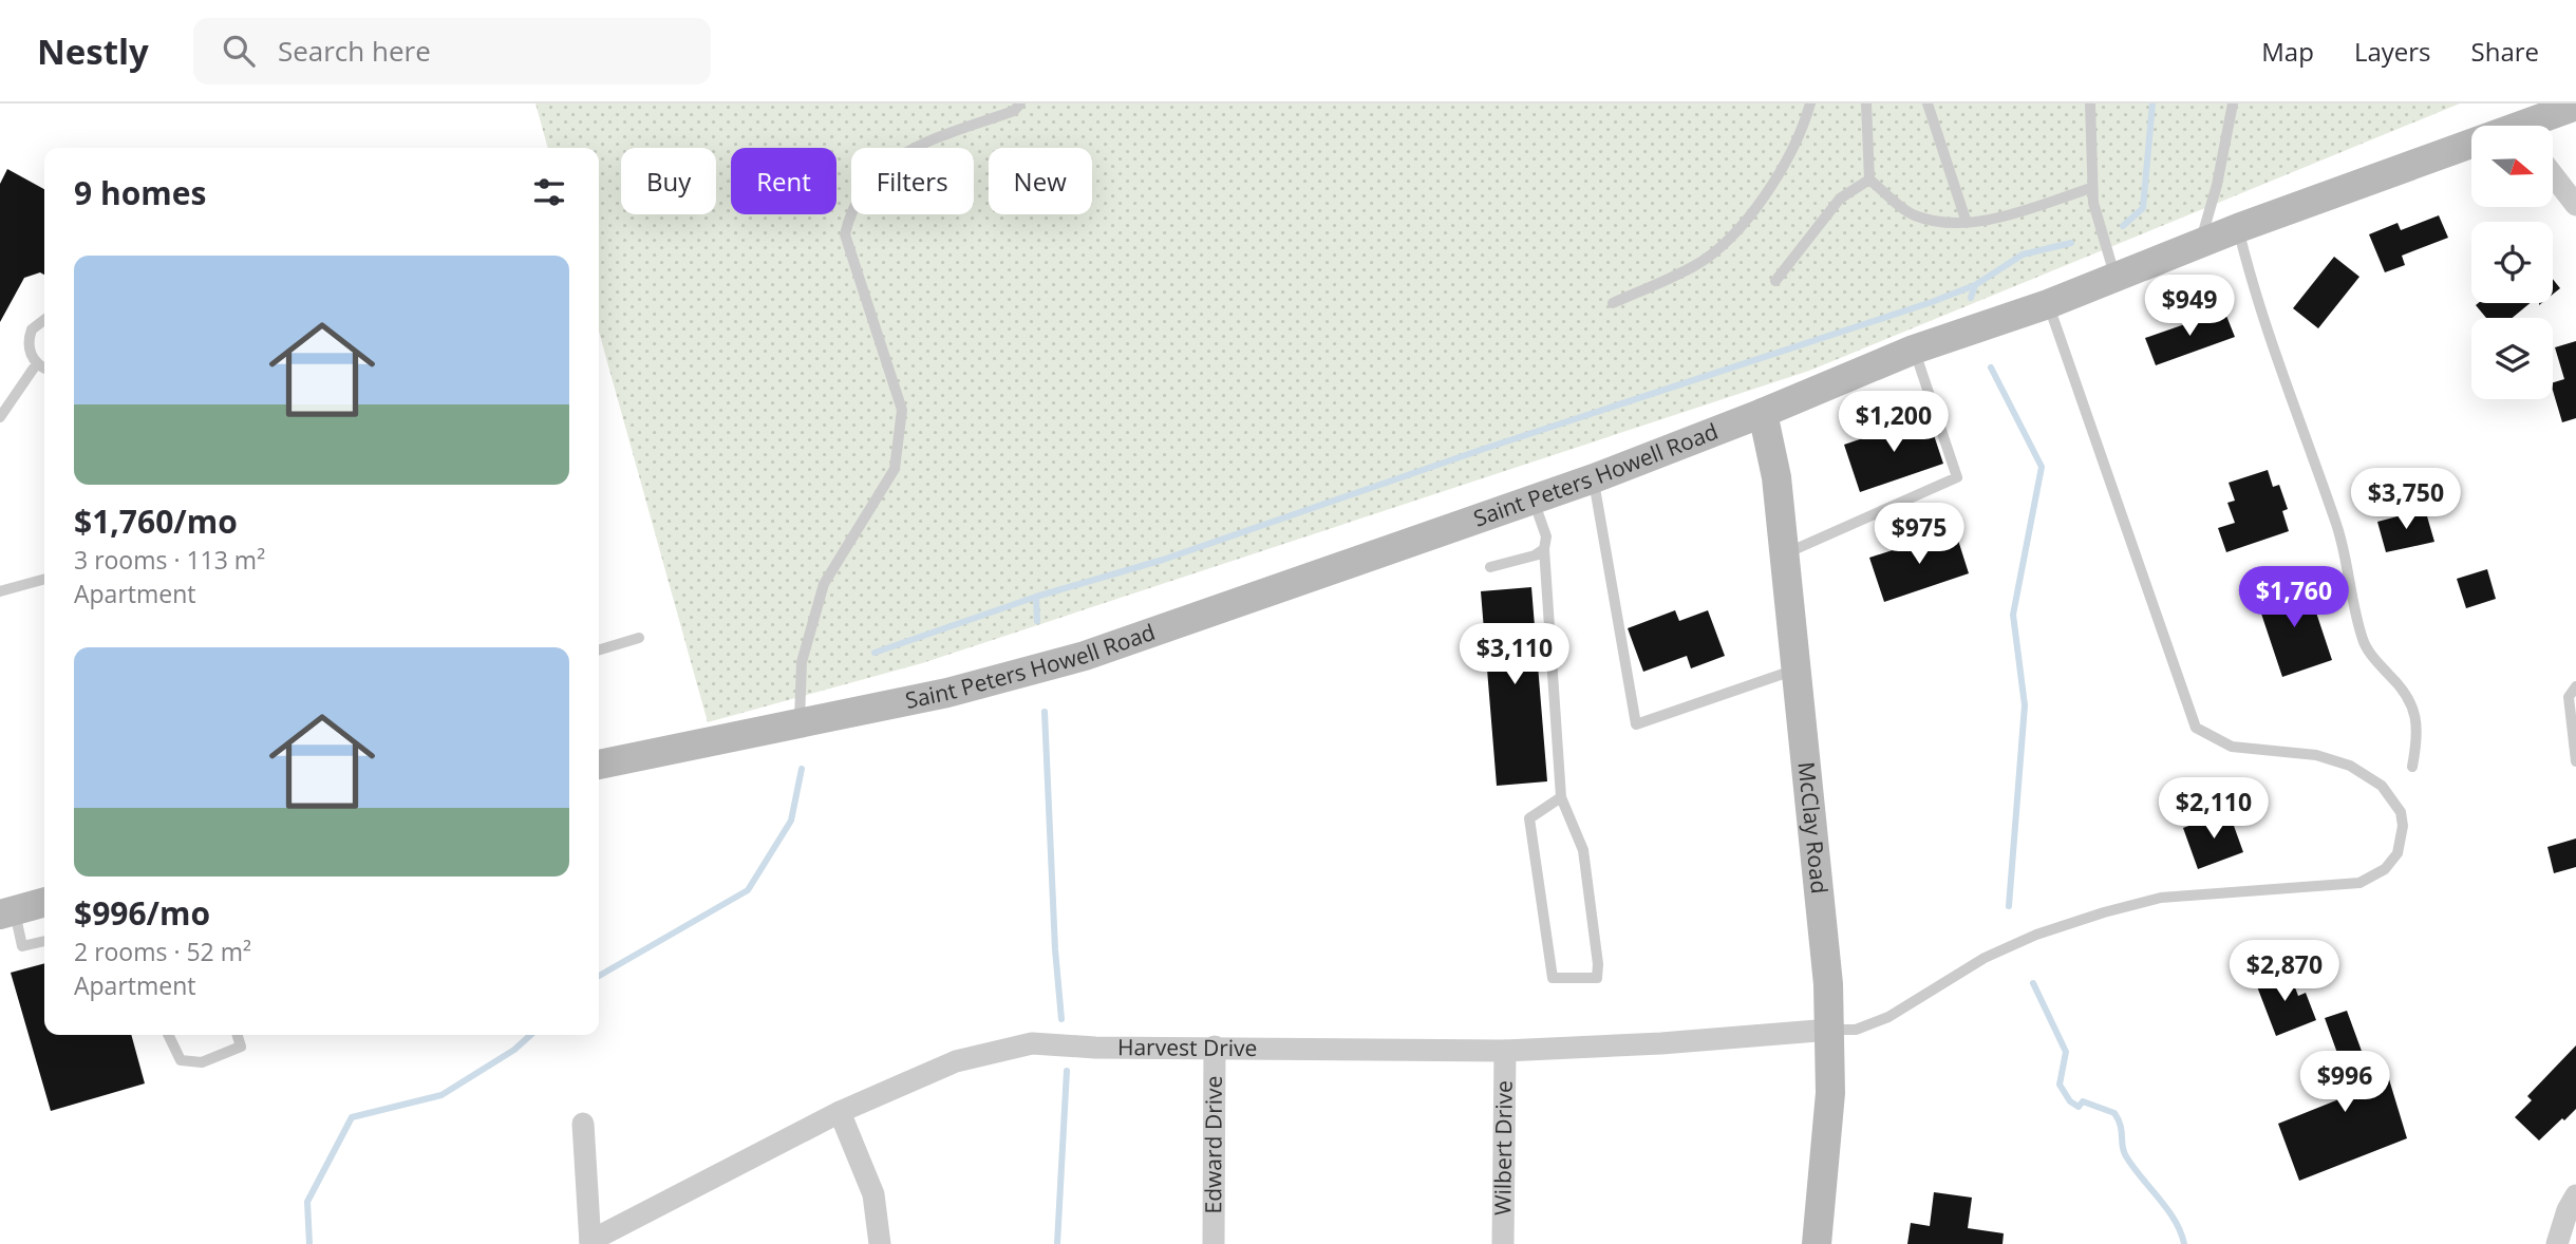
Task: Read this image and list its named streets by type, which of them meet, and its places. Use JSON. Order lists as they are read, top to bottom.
{
  "streets": {
    "main road": ["Saint Peters Howell Road", "McClay Road"],
    "street": ["Harvest Drive", "Edward Drive", "Wilbert Drive"]
  },
  "crossings": [
    ["Saint Peters Howell Road", "McClay Road"],
    ["McClay Road", "Harvest Drive"],
    ["Harvest Drive", "Edward Drive"],
    ["Harvest Drive", "Wilbert Drive"]
  ],
  "north": "right",
  "page": {
    "header": "Nestly",
    "search": "Search here",
    "nav": ["Map", "Layers", "Share"],
    "chip": [
      "Buy",
      "Rent",
      "Filters",
      "New"
    ],
    "heading": "9 homes",
    "list": [
      {
        "name": "$1,760/mo",
        "note": "3 rooms · 113 m² · Apartment"
      },
      {
        "name": "$996/mo",
        "note": "2 rooms · 52 m² · Apartment"
      }
    ],
    "price": [
      "$949",
      "$1,200",
      "$3,750",
      "$975",
      "$1,760",
      "$3,110",
      "$2,110",
      "$2,870",
      "$996"
    ]
  }
}
